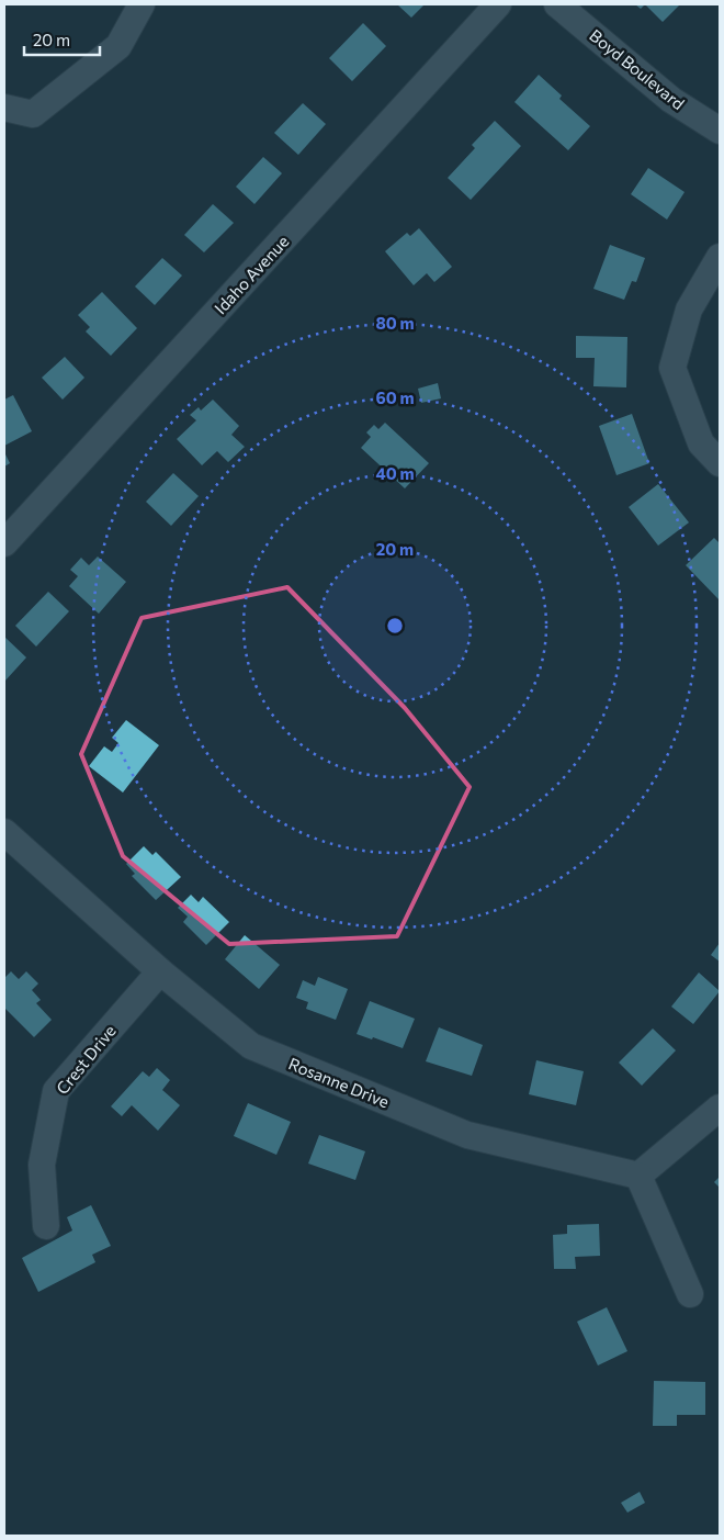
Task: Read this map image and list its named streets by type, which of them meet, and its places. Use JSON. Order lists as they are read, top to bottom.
{
  "streets": {
    "street": [
      "Boyd Boulevard",
      "Idaho Avenue",
      "Crest Drive",
      "Rosanne Drive"
    ]
  },
  "crossings": [
    ["Crest Drive", "Rosanne Drive"]
  ],
  "scale_bar": "20 m",
  "rings": [
    "80 m",
    "60 m",
    "40 m",
    "20 m"
  ]
}
